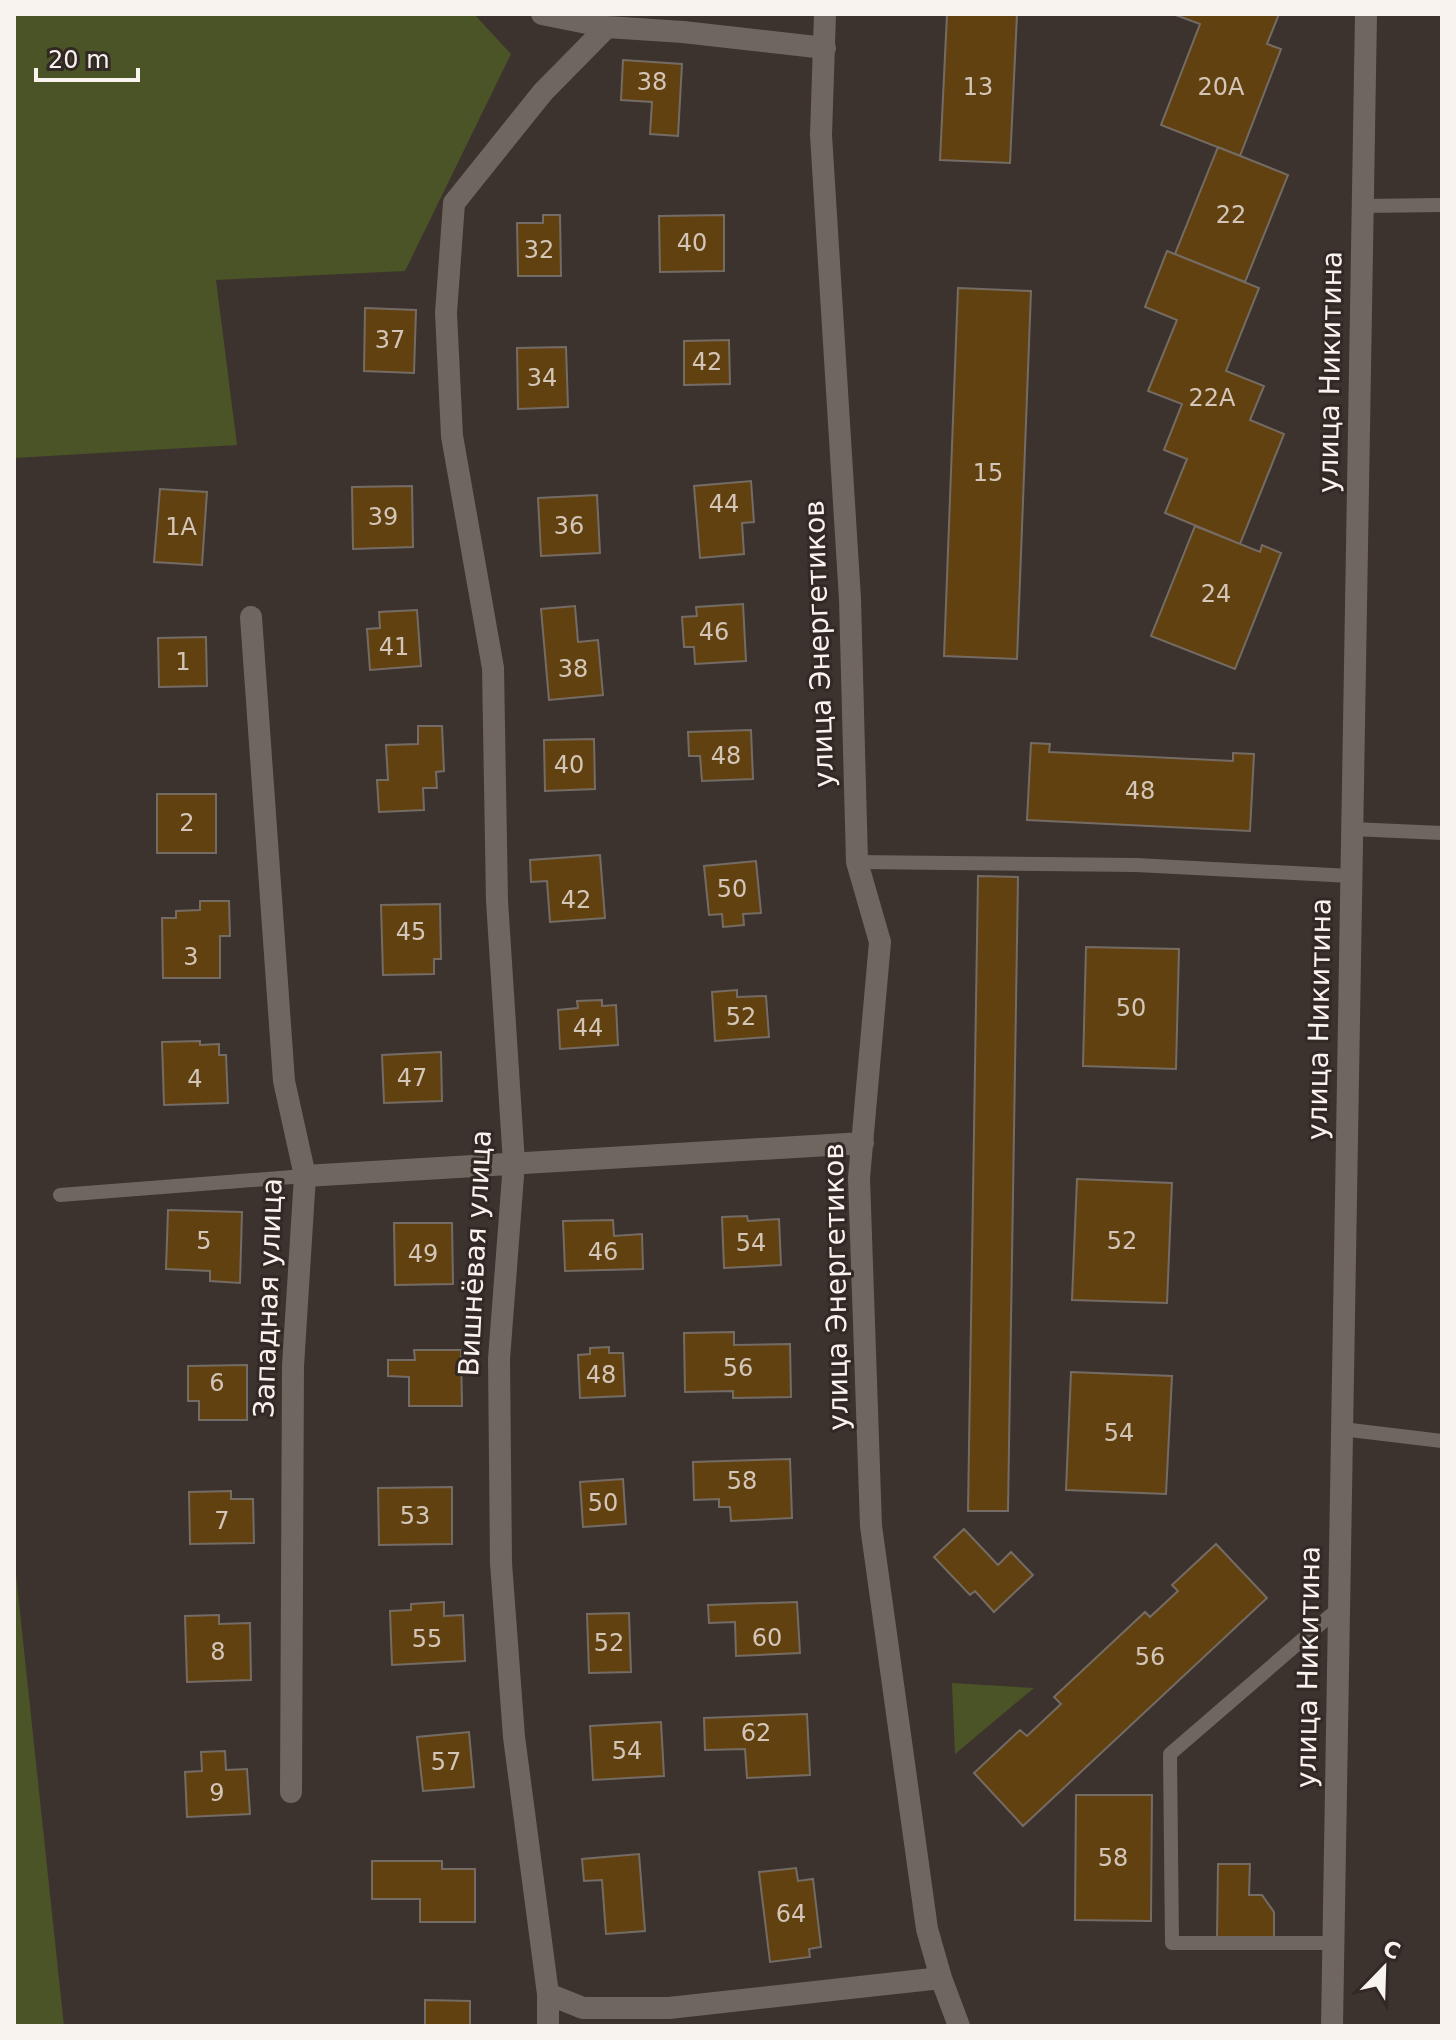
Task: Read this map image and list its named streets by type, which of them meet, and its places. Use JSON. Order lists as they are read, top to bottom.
{
  "streets": {
    "street": [
      "улица Никитина",
      "улица Энергетиков",
      "Вишнёвая улица",
      "Западная улица"
    ]
  },
  "house_numbers": [
    "38",
    "13",
    "20А",
    "22",
    "40",
    "32",
    "37",
    "42",
    "34",
    "22А",
    "15",
    "44",
    "39",
    "36",
    "1А",
    "24",
    "46",
    "41",
    "1",
    "38",
    "48",
    "40",
    "48",
    "2",
    "50",
    "42",
    "45",
    "3",
    "50",
    "52",
    "44",
    "47",
    "4",
    "5",
    "52",
    "54",
    "46",
    "49",
    "56",
    "48",
    "6",
    "54",
    "58",
    "50",
    "53",
    "7",
    "60",
    "55",
    "52",
    "8",
    "56",
    "62",
    "54",
    "57",
    "9",
    "58",
    "64"
  ],
  "scale_bar": "20 m",
  "north": "top right"
}
